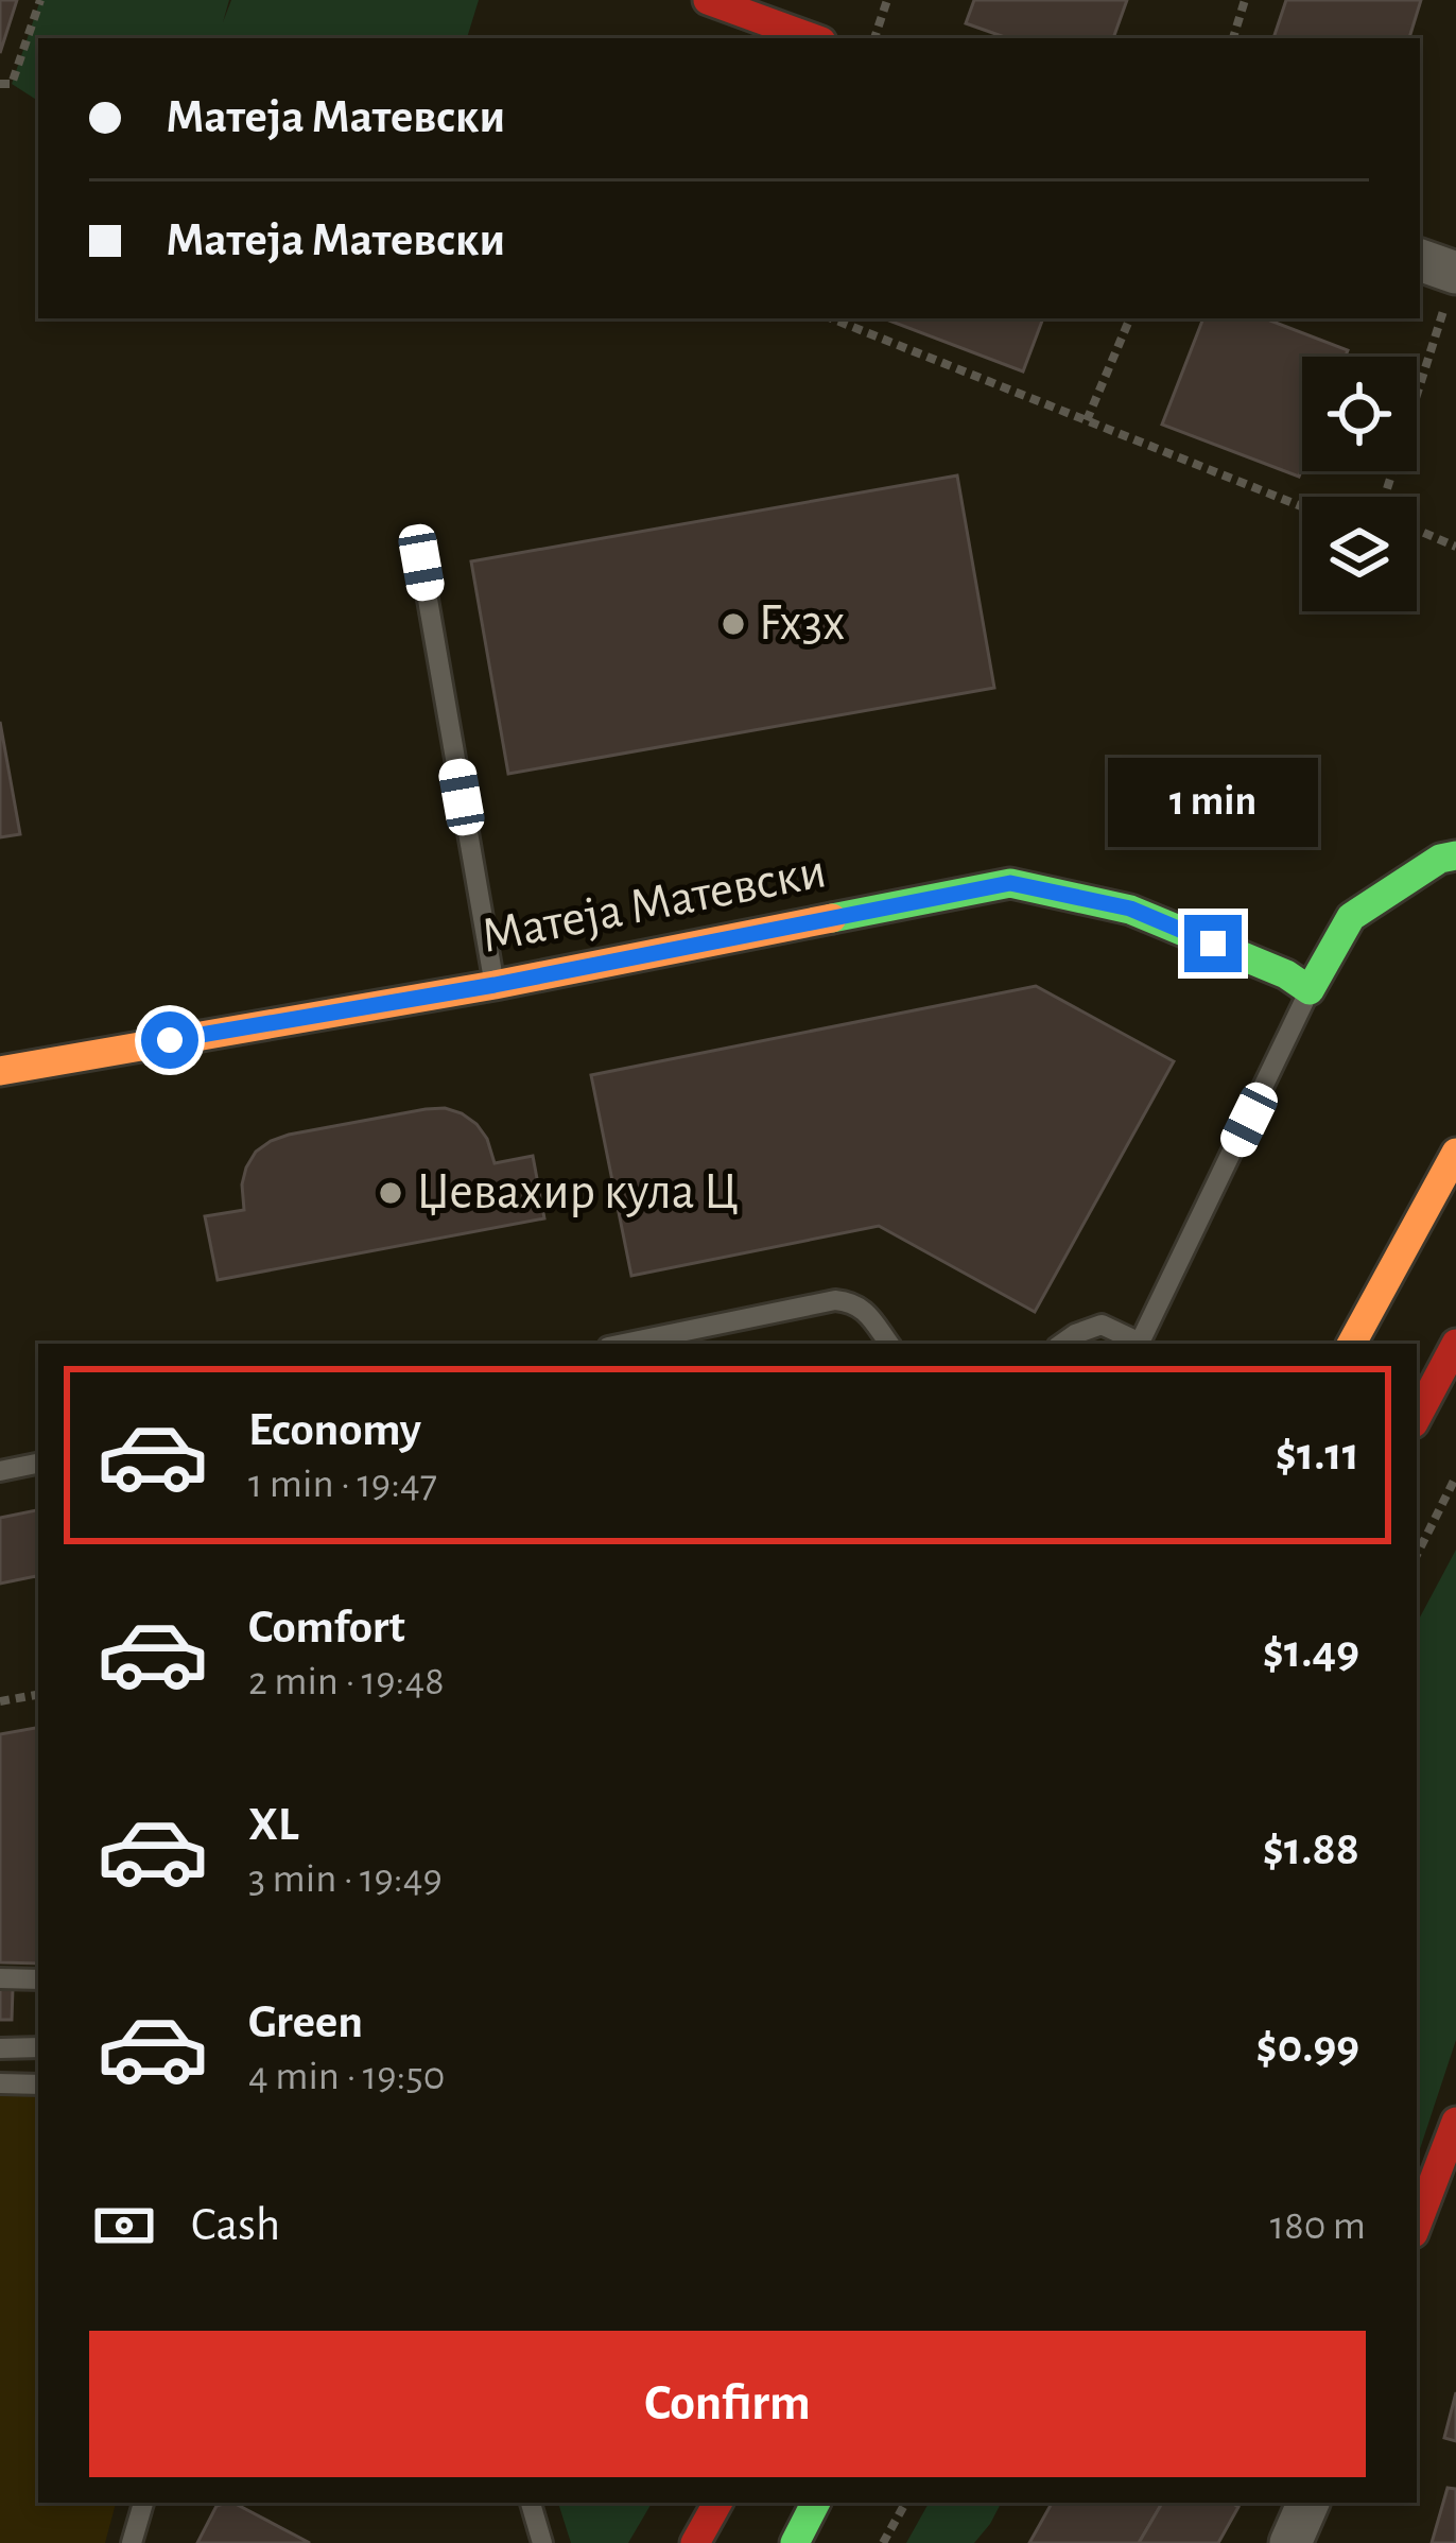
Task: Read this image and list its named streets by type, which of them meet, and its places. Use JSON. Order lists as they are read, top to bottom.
{
  "streets": {
    "street": ["Матеја Матевски"]
  },
  "places": ["Fx3x", "Џевахир кула Ц"],
  "page": {
    "banner": ["Матеја Матевски", "Матеја Матевски"],
    "bubble": "1 min",
    "list": [
      {
        "name": "Economy",
        "note": "1 min · 19:47",
        "value": "$1.11"
      },
      {
        "name": "Comfort",
        "note": "2 min · 19:48",
        "value": "$1.49"
      },
      {
        "name": "XL",
        "note": "3 min · 19:49",
        "value": "$1.88"
      },
      {
        "name": "Green",
        "note": "4 min · 19:50",
        "value": "$0.99"
      }
    ],
    "pay": ["Cash", "180 m"],
    "buttons": "Confirm"
  }
}
